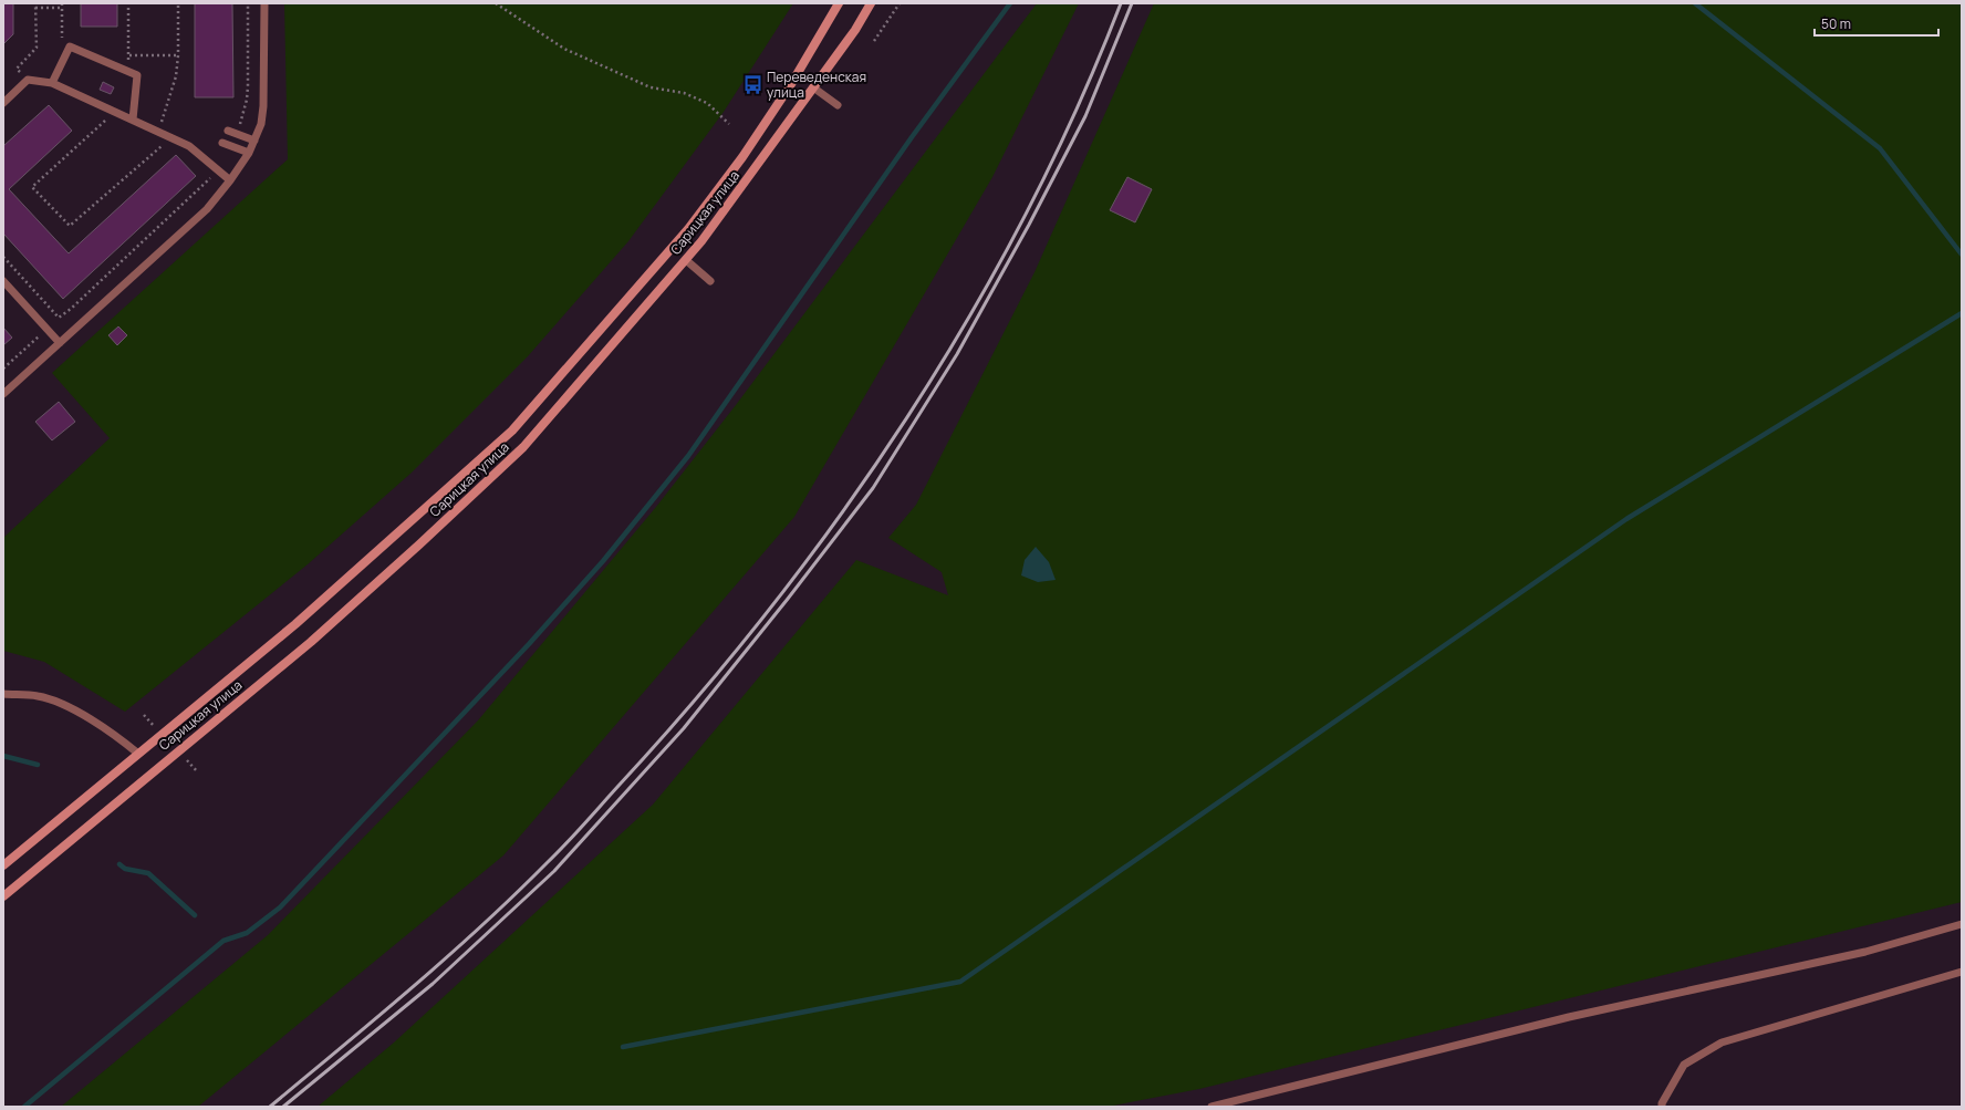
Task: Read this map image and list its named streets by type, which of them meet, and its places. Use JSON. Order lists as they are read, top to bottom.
{
  "streets": {
    "street": ["Сарицкая улица"]
  },
  "places": {
    "bus stop": ["Переведенская улица"]
  },
  "scale_bar": "50 m"
}
